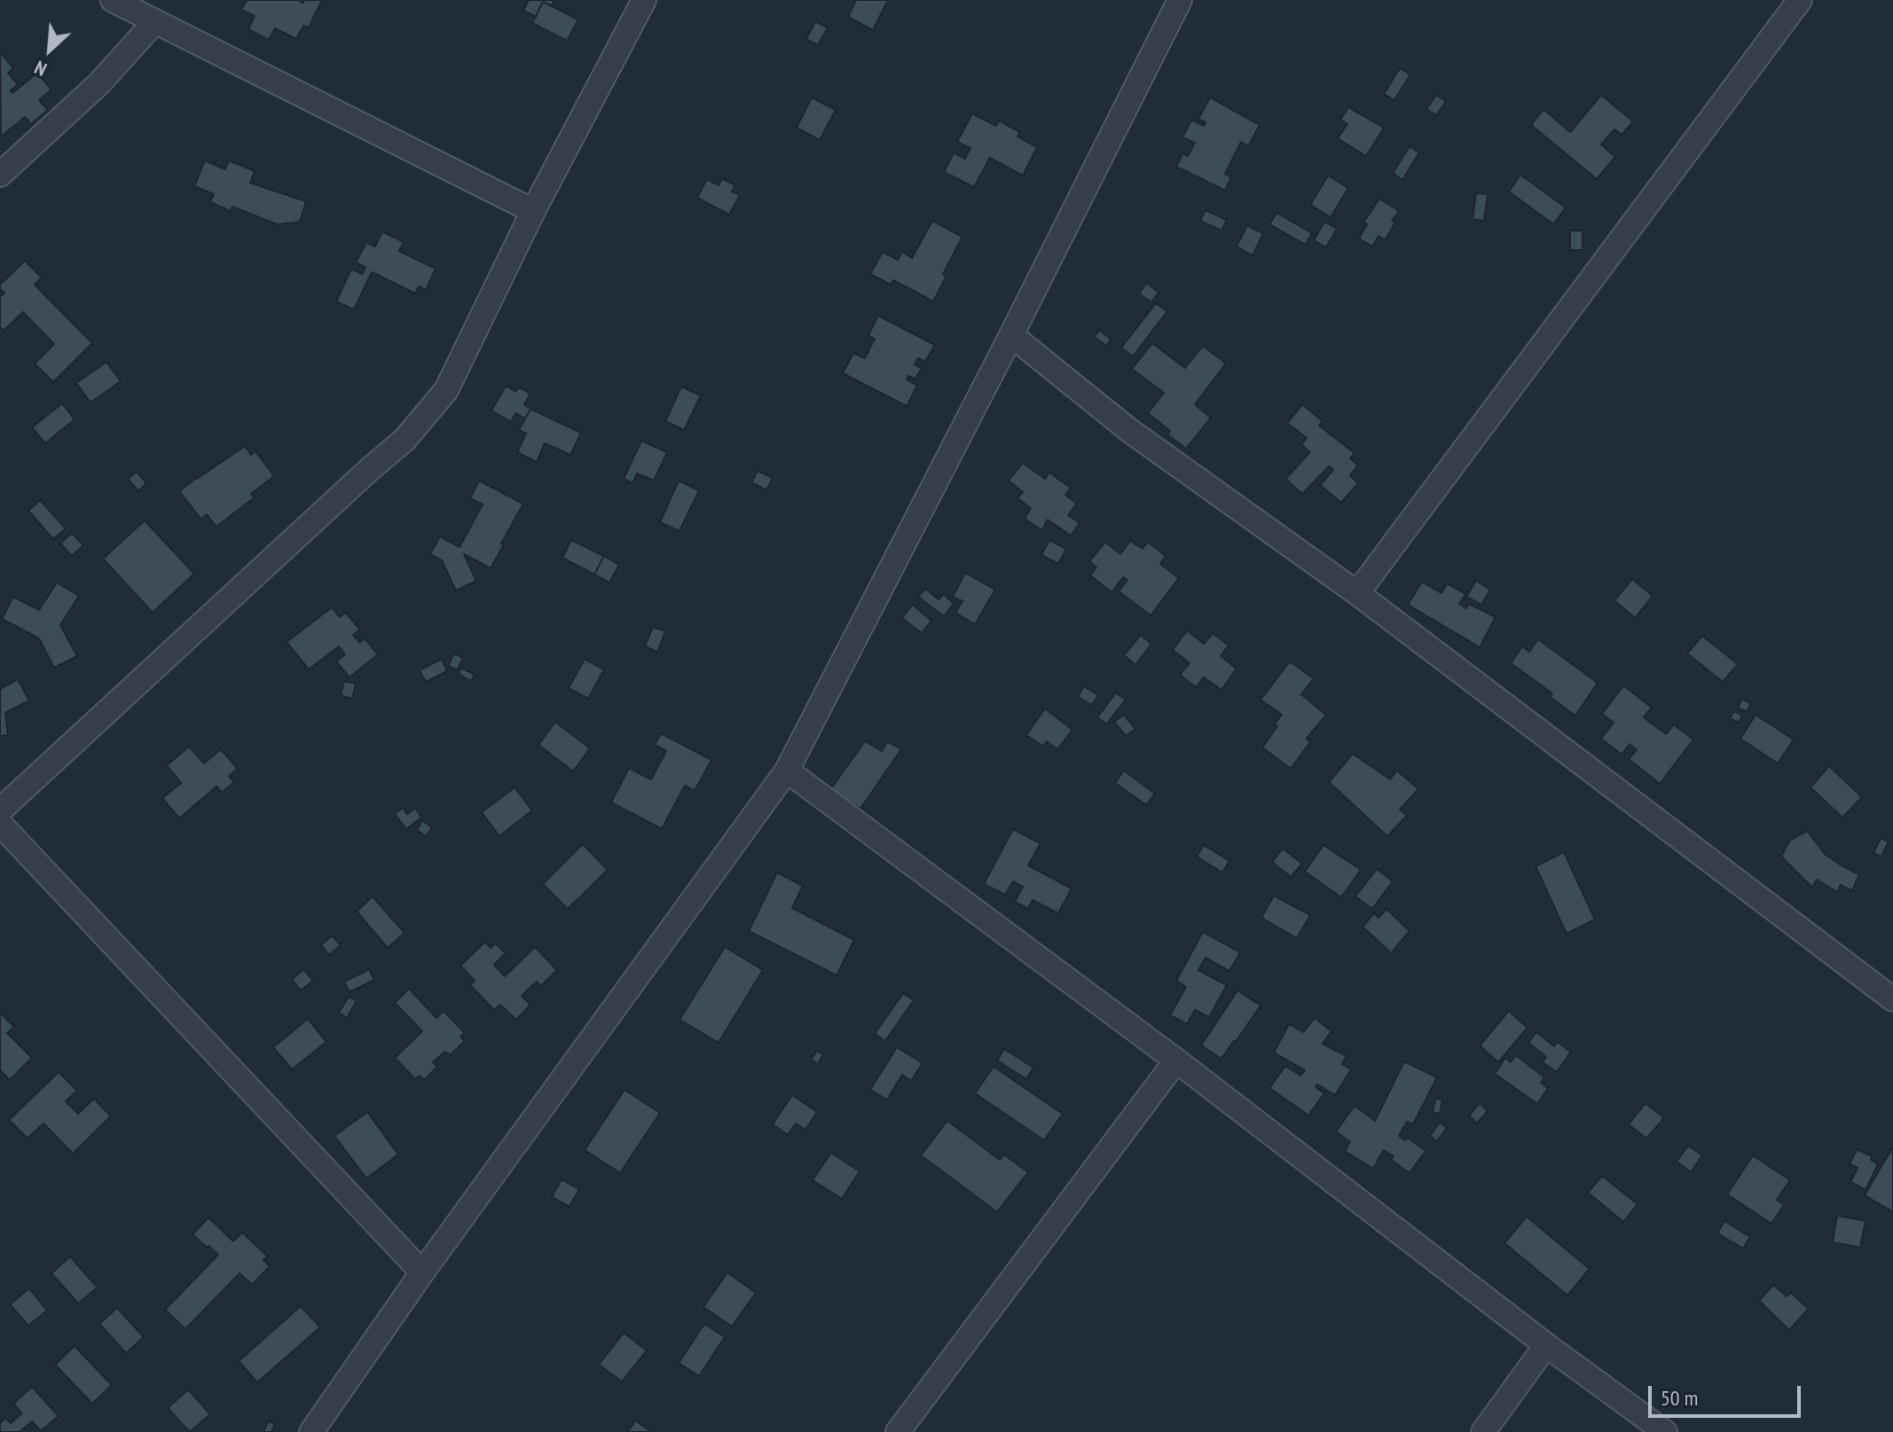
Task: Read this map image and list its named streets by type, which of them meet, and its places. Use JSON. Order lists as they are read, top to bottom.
{
  "scale_bar": "50 m",
  "north": "bottom left"
}
